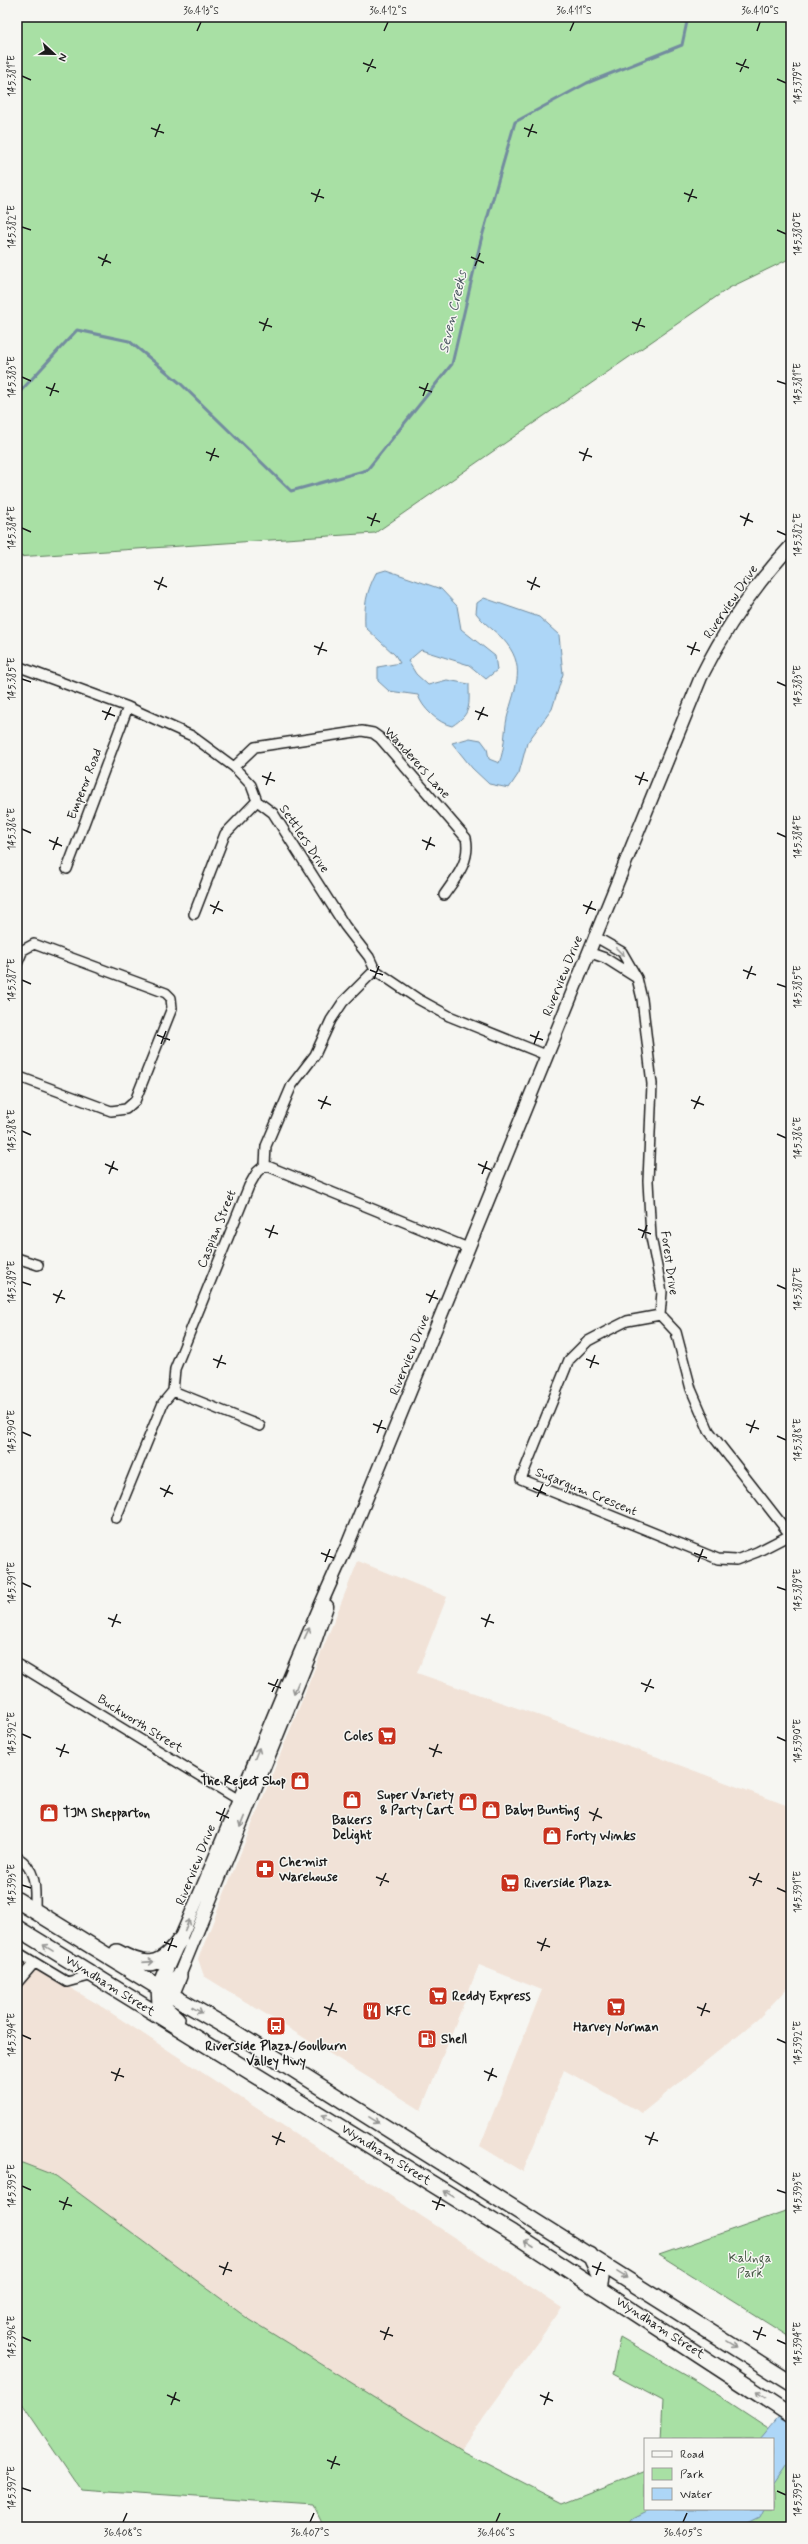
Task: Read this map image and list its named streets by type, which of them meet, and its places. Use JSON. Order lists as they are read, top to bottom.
{
  "streets": {
    "highway": ["Wyndham Street"],
    "street": [
      "Riverview Drive",
      "Wanderers Lane",
      "Emperor Road",
      "Settlers Drive",
      "Caspian Street",
      "Forest Drive",
      "Sugargum Crescent",
      "Buckworth Street"
    ]
  },
  "crossings": [
    ["Riverview Drive", "Settlers Drive"],
    ["Riverview Drive", "Forest Drive"],
    ["Riverview Drive", "Buckworth Street"],
    ["Wanderers Lane", "Settlers Drive"],
    ["Emperor Road", "Settlers Drive"],
    ["Forest Drive", "Sugargum Crescent"]
  ],
  "water": ["Seven Creeks"],
  "parks": ["Kalinga Park"],
  "places": {
    "supermarket": [
      "Coles",
      "Riverside Plaza",
      "Reddy Express",
      "Harvey Norman"
    ],
    "shop": [
      "The Reject Shop",
      "Bakers Delight",
      "Super Variety & Party Cart",
      "Baby Bunting",
      "TJM Shepparton",
      "Forty Winks"
    ],
    "pharmacy": ["Chemist Warehouse"],
    "restaurant": ["KFC"],
    "bus stop": ["Riverside Plaza/Goulburn Valley Hwy"],
    "fuel station": ["Shell"]
  },
  "legend": ["Road", "Park", "Water"],
  "north": "right",
  "coordinates": [
    "36.413°S",
    "36.412°S",
    "36.411°S",
    "36.410°S",
    "145.381°E",
    "145.379°E",
    "145.382°E",
    "145.380°E",
    "145.383°E",
    "145.384°E",
    "145.385°E",
    "145.386°E",
    "145.387°E",
    "145.388°E",
    "145.389°E",
    "145.390°E",
    "145.391°E",
    "145.392°E",
    "145.393°E",
    "145.394°E",
    "145.395°E",
    "145.396°E",
    "145.397°E",
    "36.408°S",
    "36.407°S",
    "36.406°S",
    "36.405°S"
  ]
}
